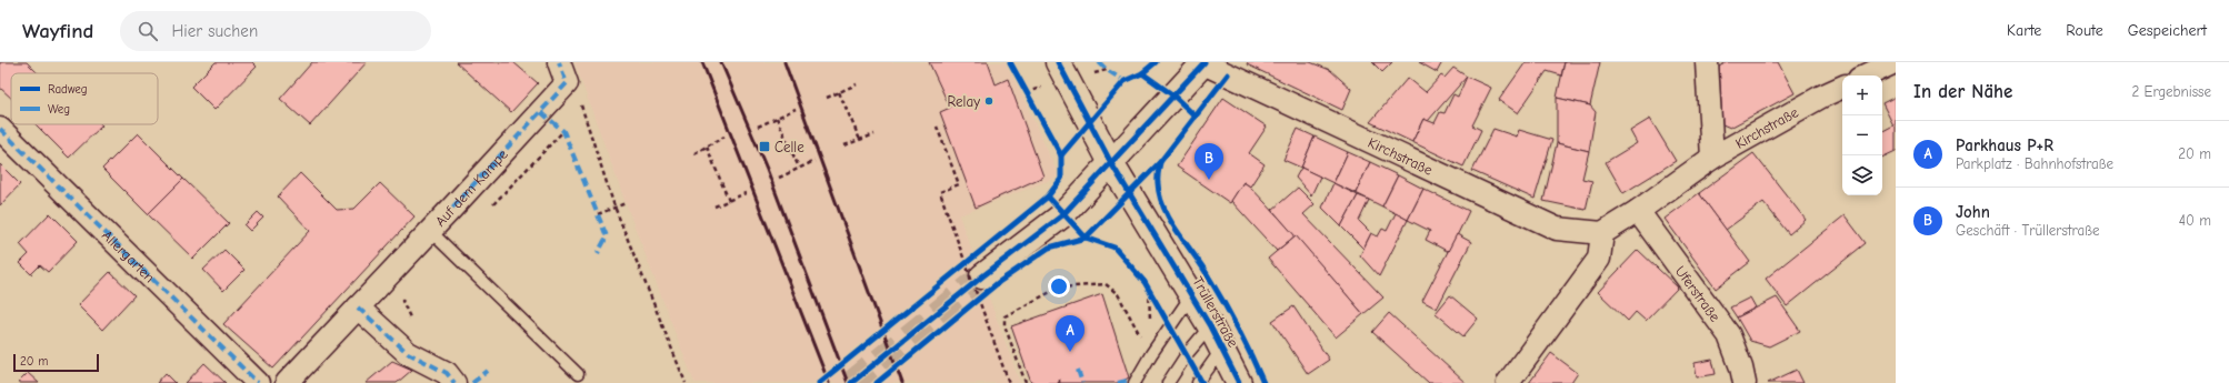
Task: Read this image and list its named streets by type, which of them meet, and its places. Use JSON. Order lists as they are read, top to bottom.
{
  "streets": {
    "street": [
      "Kirchstraße",
      "Auf dem Kampe",
      "Allergarten",
      "Uferstraße",
      "Trüllerstraße"
    ]
  },
  "crossings": [
    ["Kirchstraße", "Uferstraße"]
  ],
  "places": {
    "other": ["Relay"],
    "transit": ["Celle"]
  },
  "legend": ["Radweg", "Weg"],
  "scale_bar": "20 m",
  "page": {
    "header": "Wayfind",
    "search": "Hier suchen",
    "nav": ["Karte", "Route", "Gespeichert"],
    "heading": ["In der Nähe", "2 Ergebnisse"],
    "map_buttons": ["+", "−"],
    "list": [
      {
        "mark": "A",
        "name": "Parkhaus P+R",
        "note": "Parkplatz · Bahnhofstraße",
        "value": "20 m"
      },
      {
        "mark": "B",
        "name": "John",
        "note": "Geschäft · Trüllerstraße",
        "value": "40 m"
      }
    ],
    "pins": ["B", "A"],
    "scale": "20 m"
  }
}
